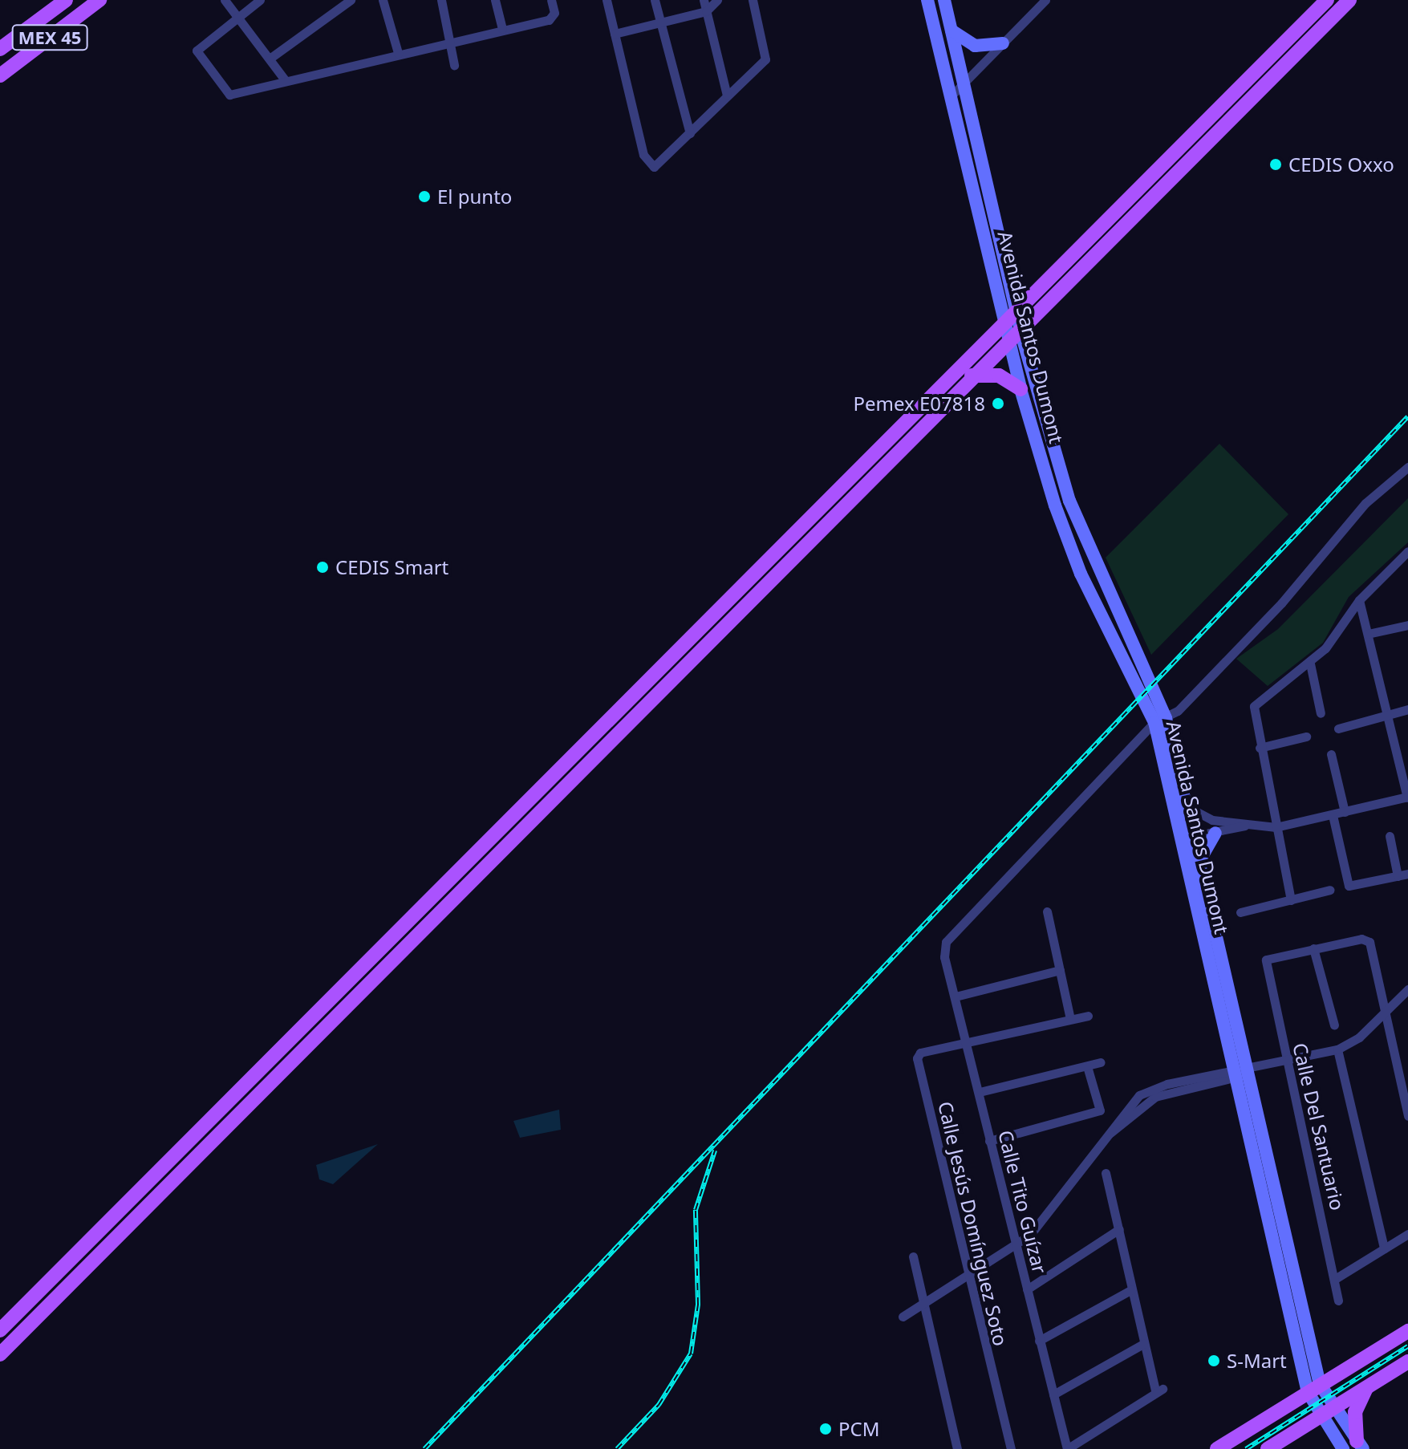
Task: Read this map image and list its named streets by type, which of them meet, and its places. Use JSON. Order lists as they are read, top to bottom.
{
  "streets": {
    "main road": ["MEX 45", "Avenida Santos Dumont"],
    "street": ["Calle Del Santuario", "Calle Tito Guízar", "Calle Jesús Domínguez Soto"]
  },
  "crossings": [
    ["Avenida Santos Dumont", "Calle Tito Guízar"],
    ["Calle Tito Guízar", "Calle Jesús Domínguez Soto"]
  ],
  "places": [
    "CEDIS Oxxo",
    "El punto",
    "Pemex E07818",
    "CEDIS Smart",
    "S-Mart",
    "PCM"
  ]
}
